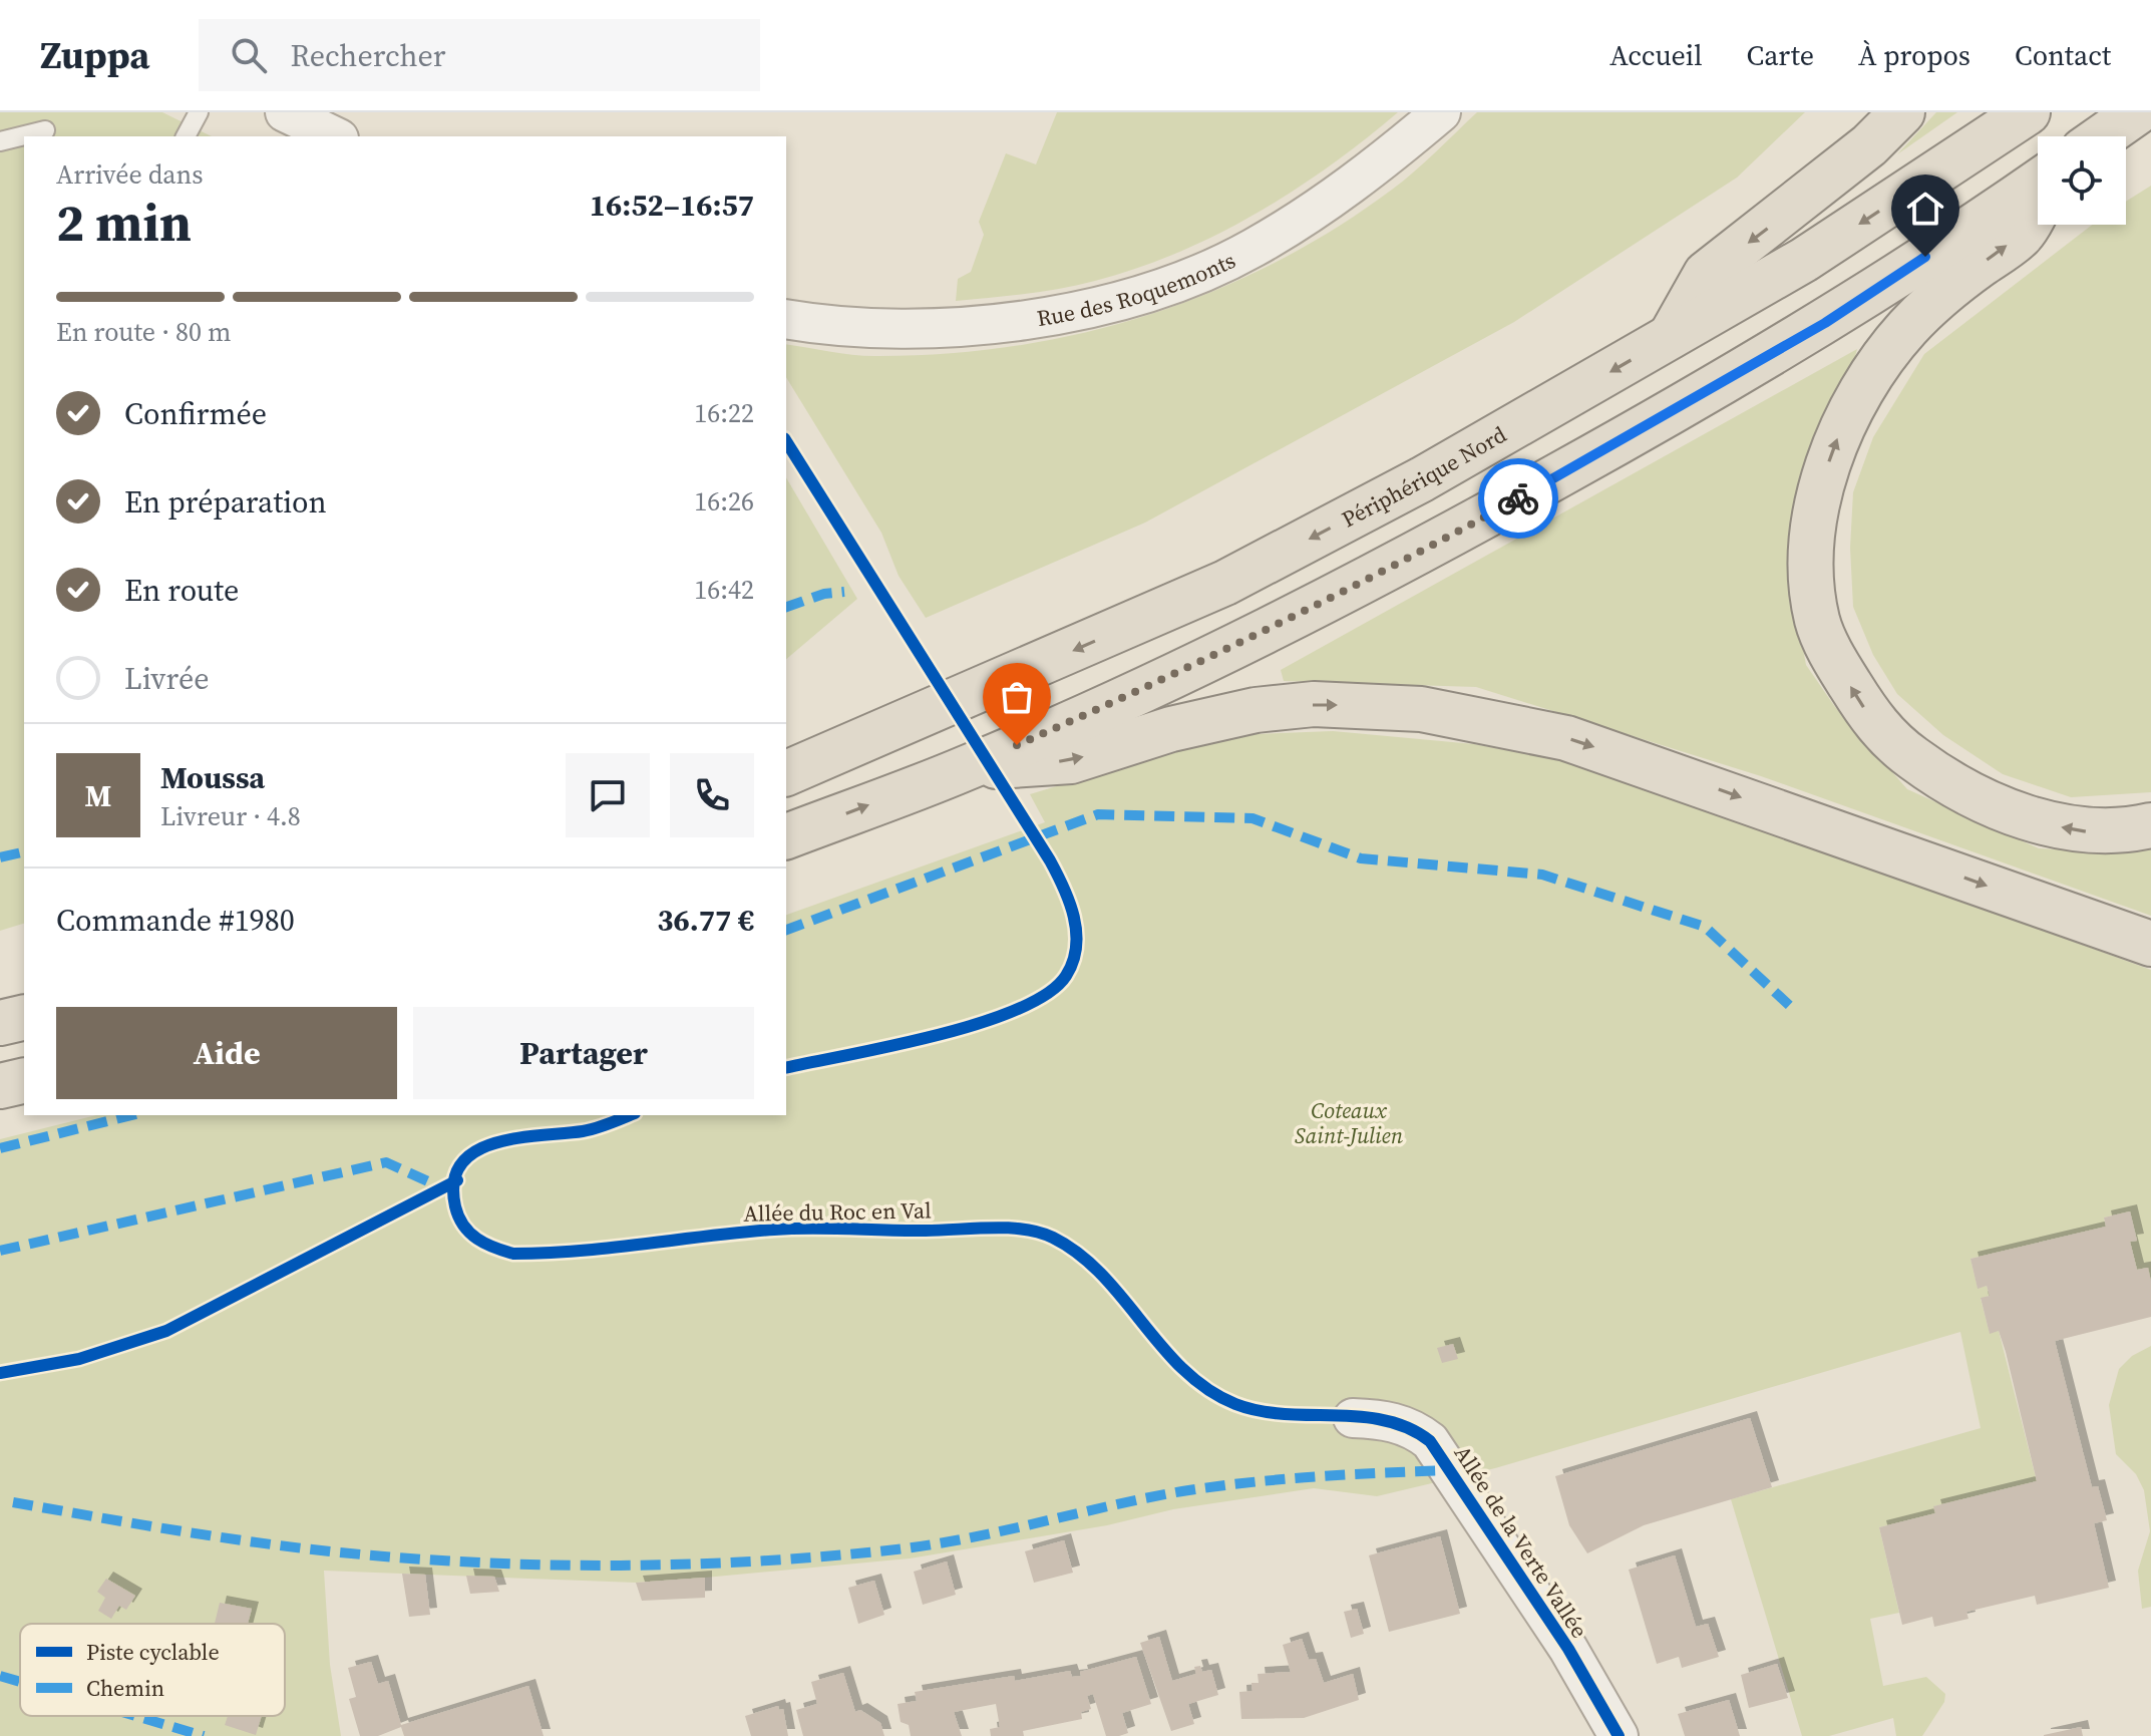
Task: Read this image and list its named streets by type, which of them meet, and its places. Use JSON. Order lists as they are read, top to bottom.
{
  "streets": {
    "highway": ["Périphérique Nord"],
    "street": ["Rue des Roquemonts", "Allée de la Verte Vallée"],
    "cycle path": ["Allée du Roc en Val"]
  },
  "parks": ["Coteaux Saint-Julien"],
  "legend": ["Piste cyclable", "Chemin"],
  "page": {
    "header": "Zuppa",
    "search": "Rechercher",
    "nav": [
      "Accueil",
      "Carte",
      "À propos",
      "Contact"
    ],
    "heading": ["2 min", "Arrivée dans", "16:52–16:57"],
    "panel": [
      "Moussa",
      "Livreur · 4.8",
      "Commande #1980",
      "36.77 €"
    ],
    "bar": "En route · 80 m",
    "list": [
      ["Confirmée", "16:22"],
      ["En préparation", "16:26"],
      ["En route", "16:42"],
      "Livrée"
    ],
    "round": "M",
    "buttons": ["Aide", "Partager"]
  }
}
